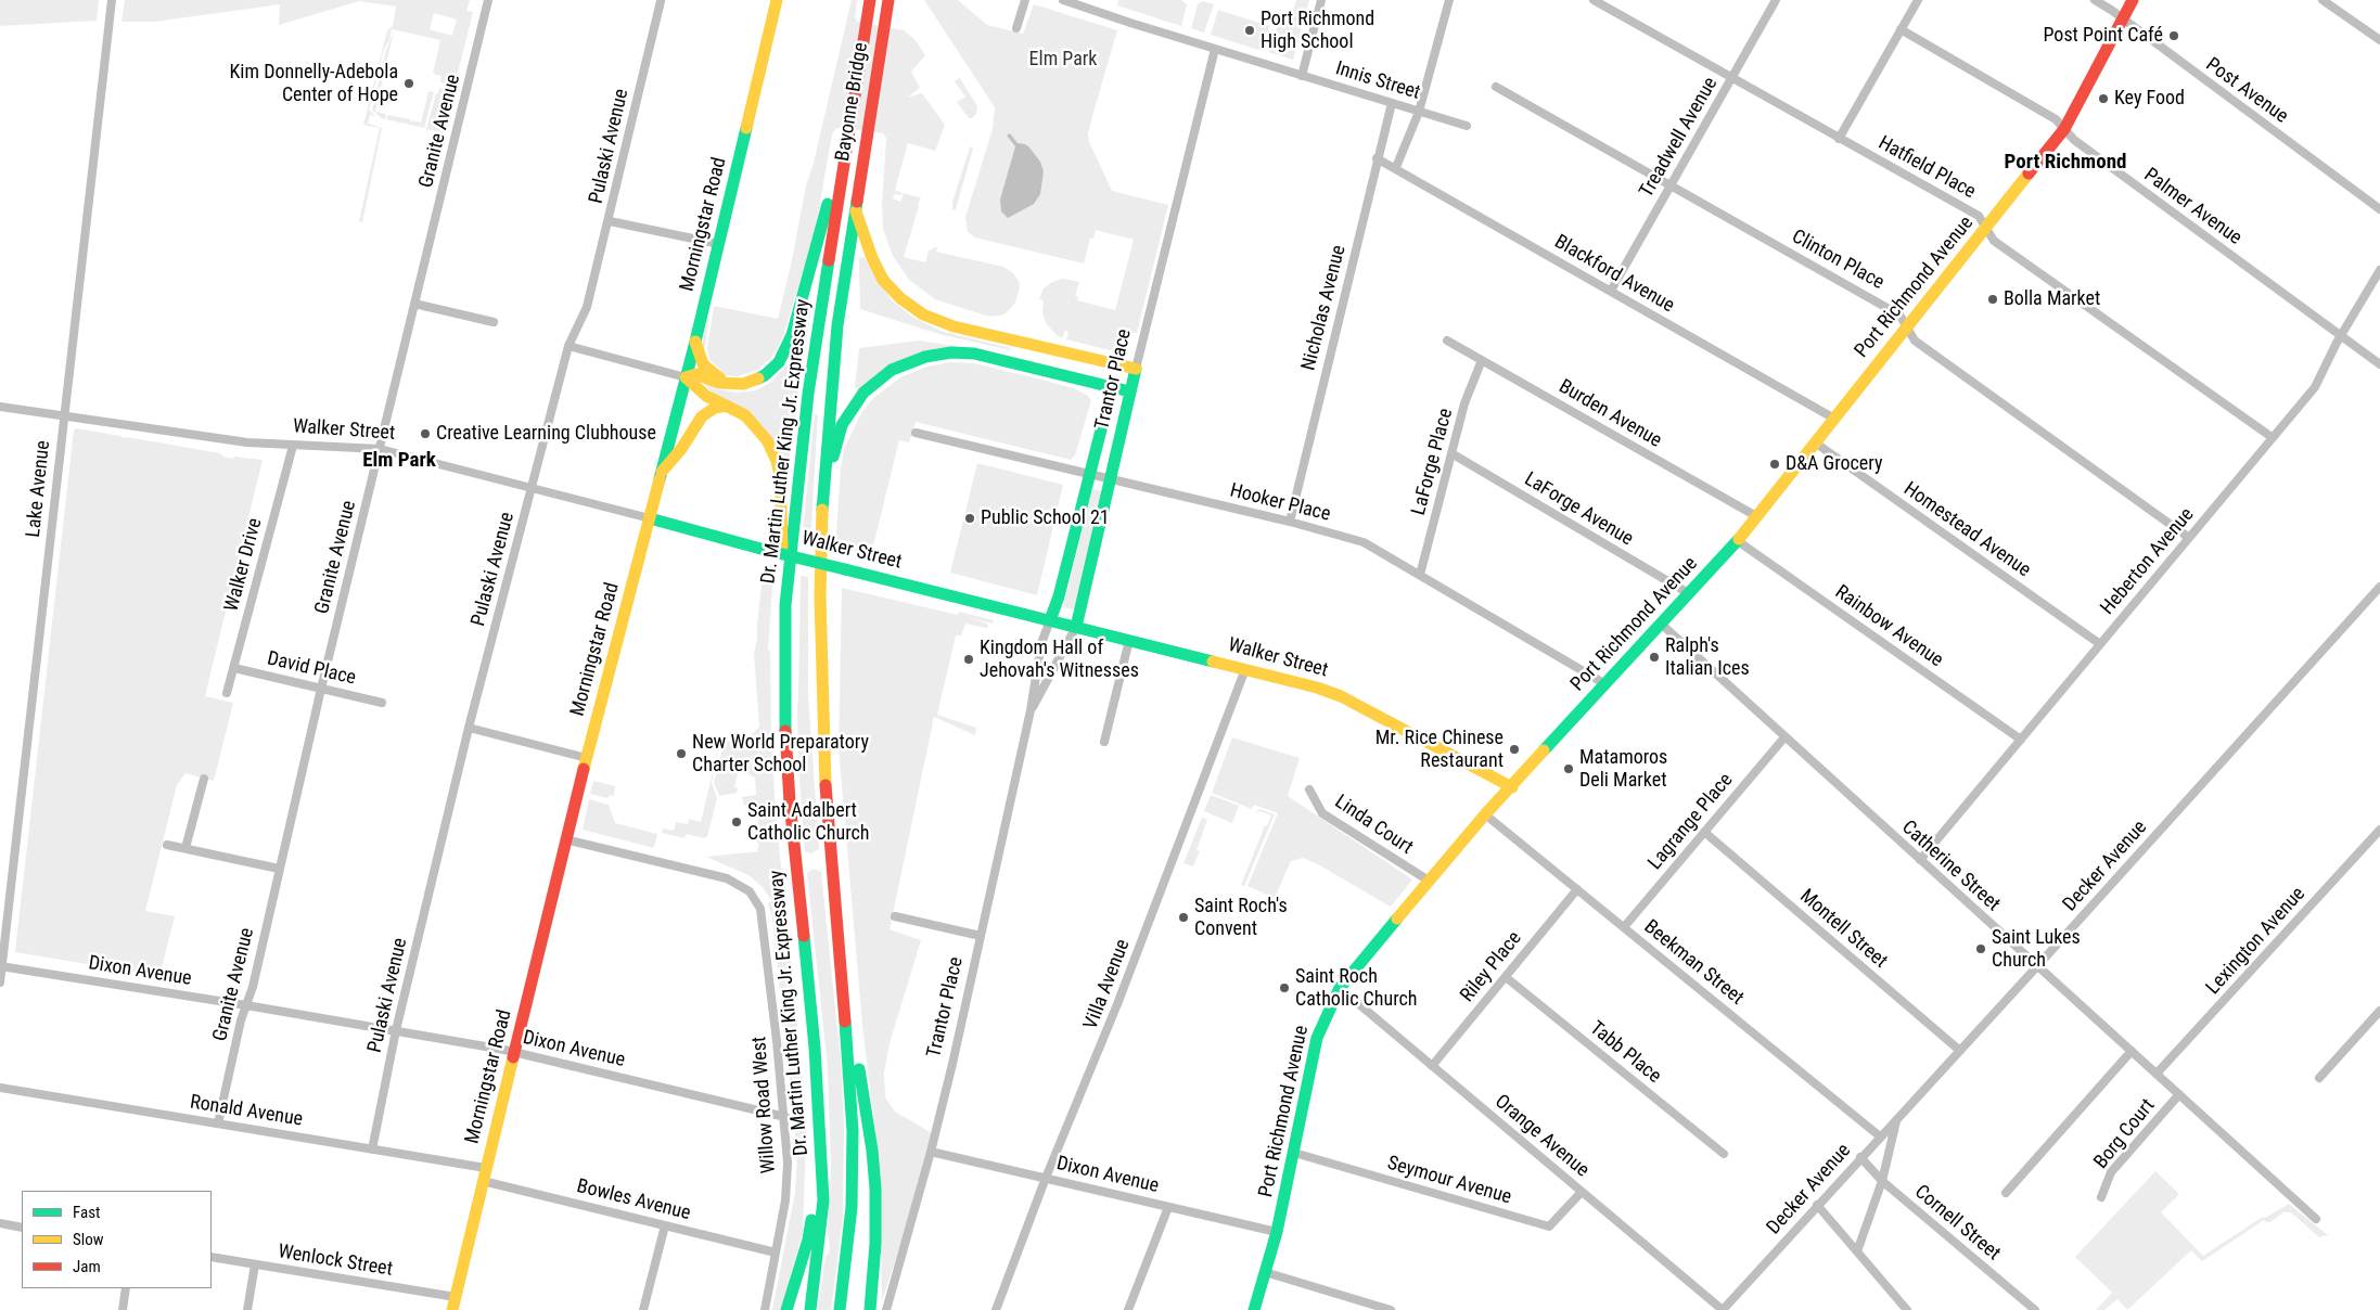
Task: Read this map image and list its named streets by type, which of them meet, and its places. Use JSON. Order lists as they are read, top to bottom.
{
  "streets": {
    "main road": [
      "Bayonne Bridge",
      "Morningstar Road",
      "Port Richmond Avenue",
      "Trantor Place",
      "Walker Street",
      "Dr. Martin Luther King Jr. Expressway"
    ],
    "street": [
      "Innis Street",
      "Post Avenue",
      "Granite Avenue",
      "Treadwell Avenue",
      "Pulaski Avenue",
      "Hatfield Place",
      "Palmer Avenue",
      "Clinton Place",
      "Blackford Avenue",
      "Nicholas Avenue",
      "Burden Avenue",
      "LaForge Place",
      "Lake Avenue",
      "Hooker Place",
      "LaForge Avenue",
      "Homestead Avenue",
      "Heberton Avenue",
      "Walker Drive",
      "Rainbow Avenue",
      "David Place",
      "Lagrange Place",
      "Linda Court",
      "Catherine Street",
      "Decker Avenue",
      "Montell Street",
      "Lexington Avenue",
      "Beekman Street",
      "Riley Place",
      "Dixon Avenue",
      "Villa Avenue",
      "Tabb Place",
      "Willow Road West",
      "Ronald Avenue",
      "Borg Court",
      "Orange Avenue",
      "Seymour Avenue",
      "Bowles Avenue",
      "Cornell Street",
      "Wenlock Street"
    ]
  },
  "crossings": [
    ["Innis Street", "Nicholas Avenue"],
    ["Innis Street", "Trantor Place"],
    ["Post Avenue", "Port Richmond Avenue"],
    ["Bayonne Bridge", "Dr. Martin Luther King Jr. Expressway"],
    ["Granite Avenue", "Walker Street"],
    ["Granite Avenue", "David Place"],
    ["Granite Avenue", "Dixon Avenue"],
    ["Granite Avenue", "Ronald Avenue"],
    ["Treadwell Avenue", "Hatfield Place"],
    ["Treadwell Avenue", "Clinton Place"],
    ["Treadwell Avenue", "Blackford Avenue"],
    ["Pulaski Avenue", "Walker Street"],
    ["Pulaski Avenue", "Dixon Avenue"],
    ["Pulaski Avenue", "Ronald Avenue"],
    ["Hatfield Place", "Port Richmond Avenue"],
    ["Hatfield Place", "Heberton Avenue"],
    ["Palmer Avenue", "Port Richmond Avenue"],
    ["Palmer Avenue", "Heberton Avenue"],
    ["Morningstar Road", "Walker Street"],
    ["Morningstar Road", "Dixon Avenue"],
    ["Morningstar Road", "Willow Road West"],
    ["Morningstar Road", "Ronald Avenue"],
    ["Morningstar Road", "Bowles Avenue"],
    ["Morningstar Road", "Wenlock Street"],
    ["Clinton Place", "Port Richmond Avenue"],
    ["Clinton Place", "Heberton Avenue"],
    ["Blackford Avenue", "Port Richmond Avenue"],
    ["Blackford Avenue", "Nicholas Avenue"],
    ["Port Richmond Avenue", "Burden Avenue"],
    ["Port Richmond Avenue", "Walker Street"],
    ["Port Richmond Avenue", "Hooker Place"],
    ["Port Richmond Avenue", "LaForge Avenue"],
    ["Port Richmond Avenue", "Homestead Avenue"],
    ["Port Richmond Avenue", "Rainbow Avenue"],
    ["Port Richmond Avenue", "Linda Court"],
    ["Port Richmond Avenue", "Catherine Street"],
    ["Port Richmond Avenue", "Beekman Street"],
    ["Port Richmond Avenue", "Dixon Avenue"],
    ["Port Richmond Avenue", "Orange Avenue"],
    ["Port Richmond Avenue", "Seymour Avenue"],
    ["Nicholas Avenue", "Hooker Place"],
    ["Trantor Place", "Walker Street"],
    ["Trantor Place", "Hooker Place"],
    ["Trantor Place", "Dixon Avenue"],
    ["Burden Avenue", "LaForge Place"],
    ["Walker Street", "Lake Avenue"],
    ["Walker Street", "Walker Drive"],
    ["Walker Street", "Villa Avenue"],
    ["LaForge Place", "Hooker Place"],
    ["LaForge Place", "LaForge Avenue"],
    ["Lake Avenue", "Dixon Avenue"],
    ["Homestead Avenue", "Heberton Avenue"],
    ["Heberton Avenue", "Rainbow Avenue"],
    ["Heberton Avenue", "Catherine Street"],
    ["Walker Drive", "David Place"],
    ["Lagrange Place", "Catherine Street"],
    ["Lagrange Place", "Montell Street"],
    ["Lagrange Place", "Beekman Street"],
    ["Catherine Street", "Decker Avenue"],
    ["Catherine Street", "Lexington Avenue"],
    ["Catherine Street", "Borg Court"],
    ["Decker Avenue", "Montell Street"],
    ["Decker Avenue", "Beekman Street"],
    ["Decker Avenue", "Orange Avenue"],
    ["Decker Avenue", "Cornell Street"],
    ["Beekman Street", "Riley Place"],
    ["Riley Place", "Tabb Place"],
    ["Riley Place", "Orange Avenue"],
    ["Dixon Avenue", "Villa Avenue"],
    ["Dixon Avenue", "Willow Road West"],
    ["Willow Road West", "Bowles Avenue"],
    ["Ronald Avenue", "Bowles Avenue"],
    ["Orange Avenue", "Seymour Avenue"]
  ],
  "districts": ["Port Richmond", "Elm Park"],
  "parks": ["Elm Park"],
  "places": [
    "Port Richmond High School",
    "Post Point Café",
    "Kim Donnelly-Adebola Center of Hope",
    "Key Food",
    "Bolla Market",
    "Creative Learning Clubhouse",
    "D&A Grocery",
    "Public School 21",
    "Ralph's Italian Ices",
    "Kingdom Hall of Jehovah's Witnesses",
    "Mr. Rice Chinese Restaurant",
    "New World Preparatory Charter School",
    "Matamoros Deli Market",
    "Saint Adalbert Catholic Church",
    "Saint Roch's Convent",
    "Saint Lukes Church",
    "Saint Roch Catholic Church"
  ],
  "legend": ["Fast", "Slow", "Jam"]
}
